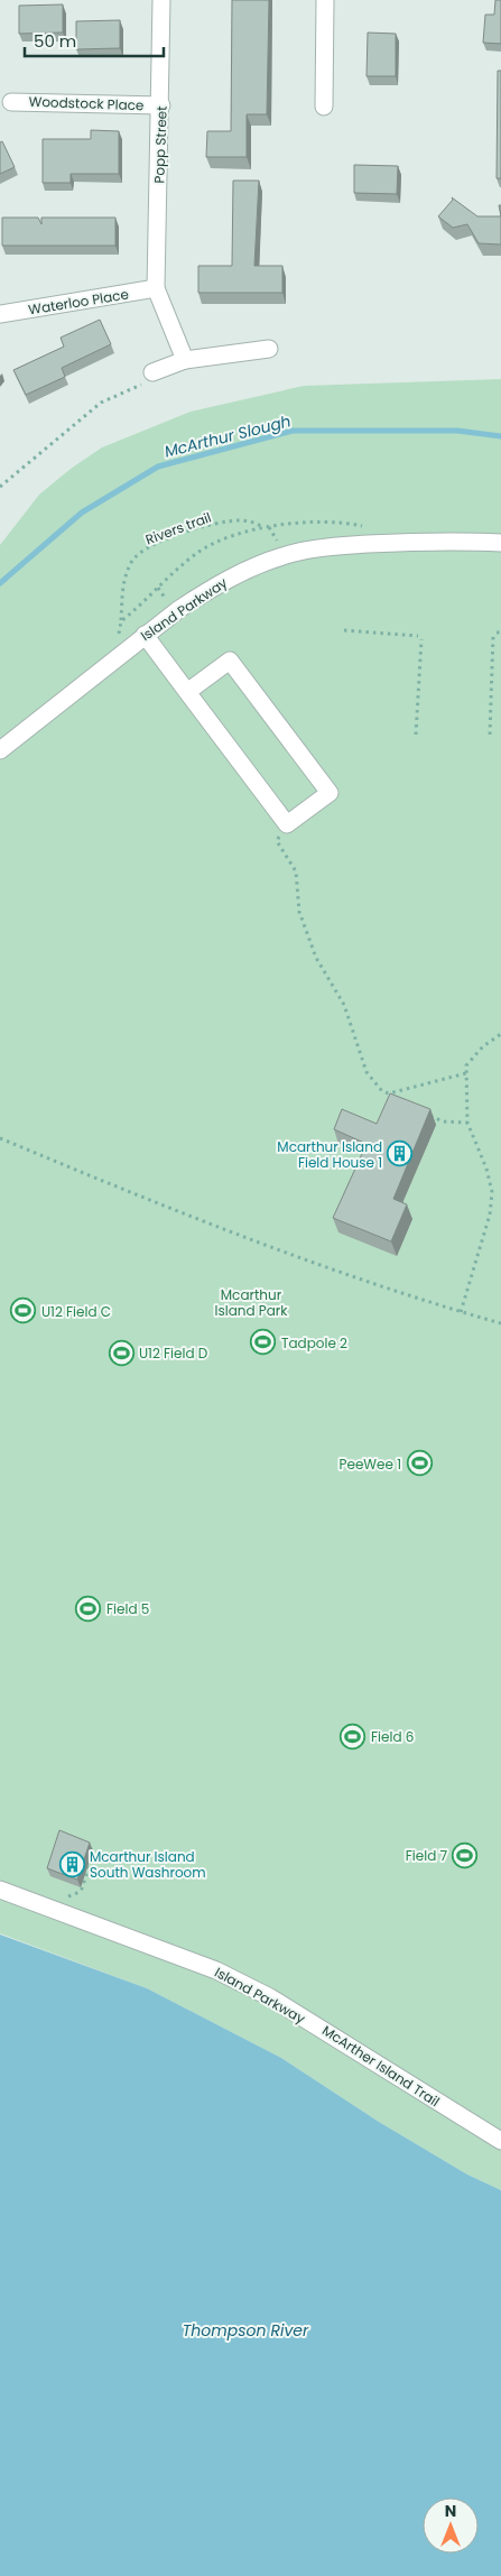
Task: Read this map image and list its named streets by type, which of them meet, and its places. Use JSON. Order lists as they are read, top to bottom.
{
  "streets": {
    "street": [
      "Woodstock Place",
      "Popp Street",
      "Waterloo Place",
      "Island Parkway"
    ],
    "path": ["Rivers trail"]
  },
  "crossings": [
    ["Woodstock Place", "Popp Street"],
    ["Popp Street", "Waterloo Place"]
  ],
  "water": ["McArthur Slough", "Thompson River"],
  "parks": ["Mcarthur Island Park"],
  "places": {
    "building": ["Mcarthur Island Field House 1", "Mcarthur Island South Washroom"],
    "sports": [
      "U12 Field C",
      "Tadpole 2",
      "U12 Field D",
      "PeeWee 1",
      "Field 5",
      "Field 6",
      "Field 7"
    ]
  },
  "scale_bar": "50 m",
  "north": "top"
}
